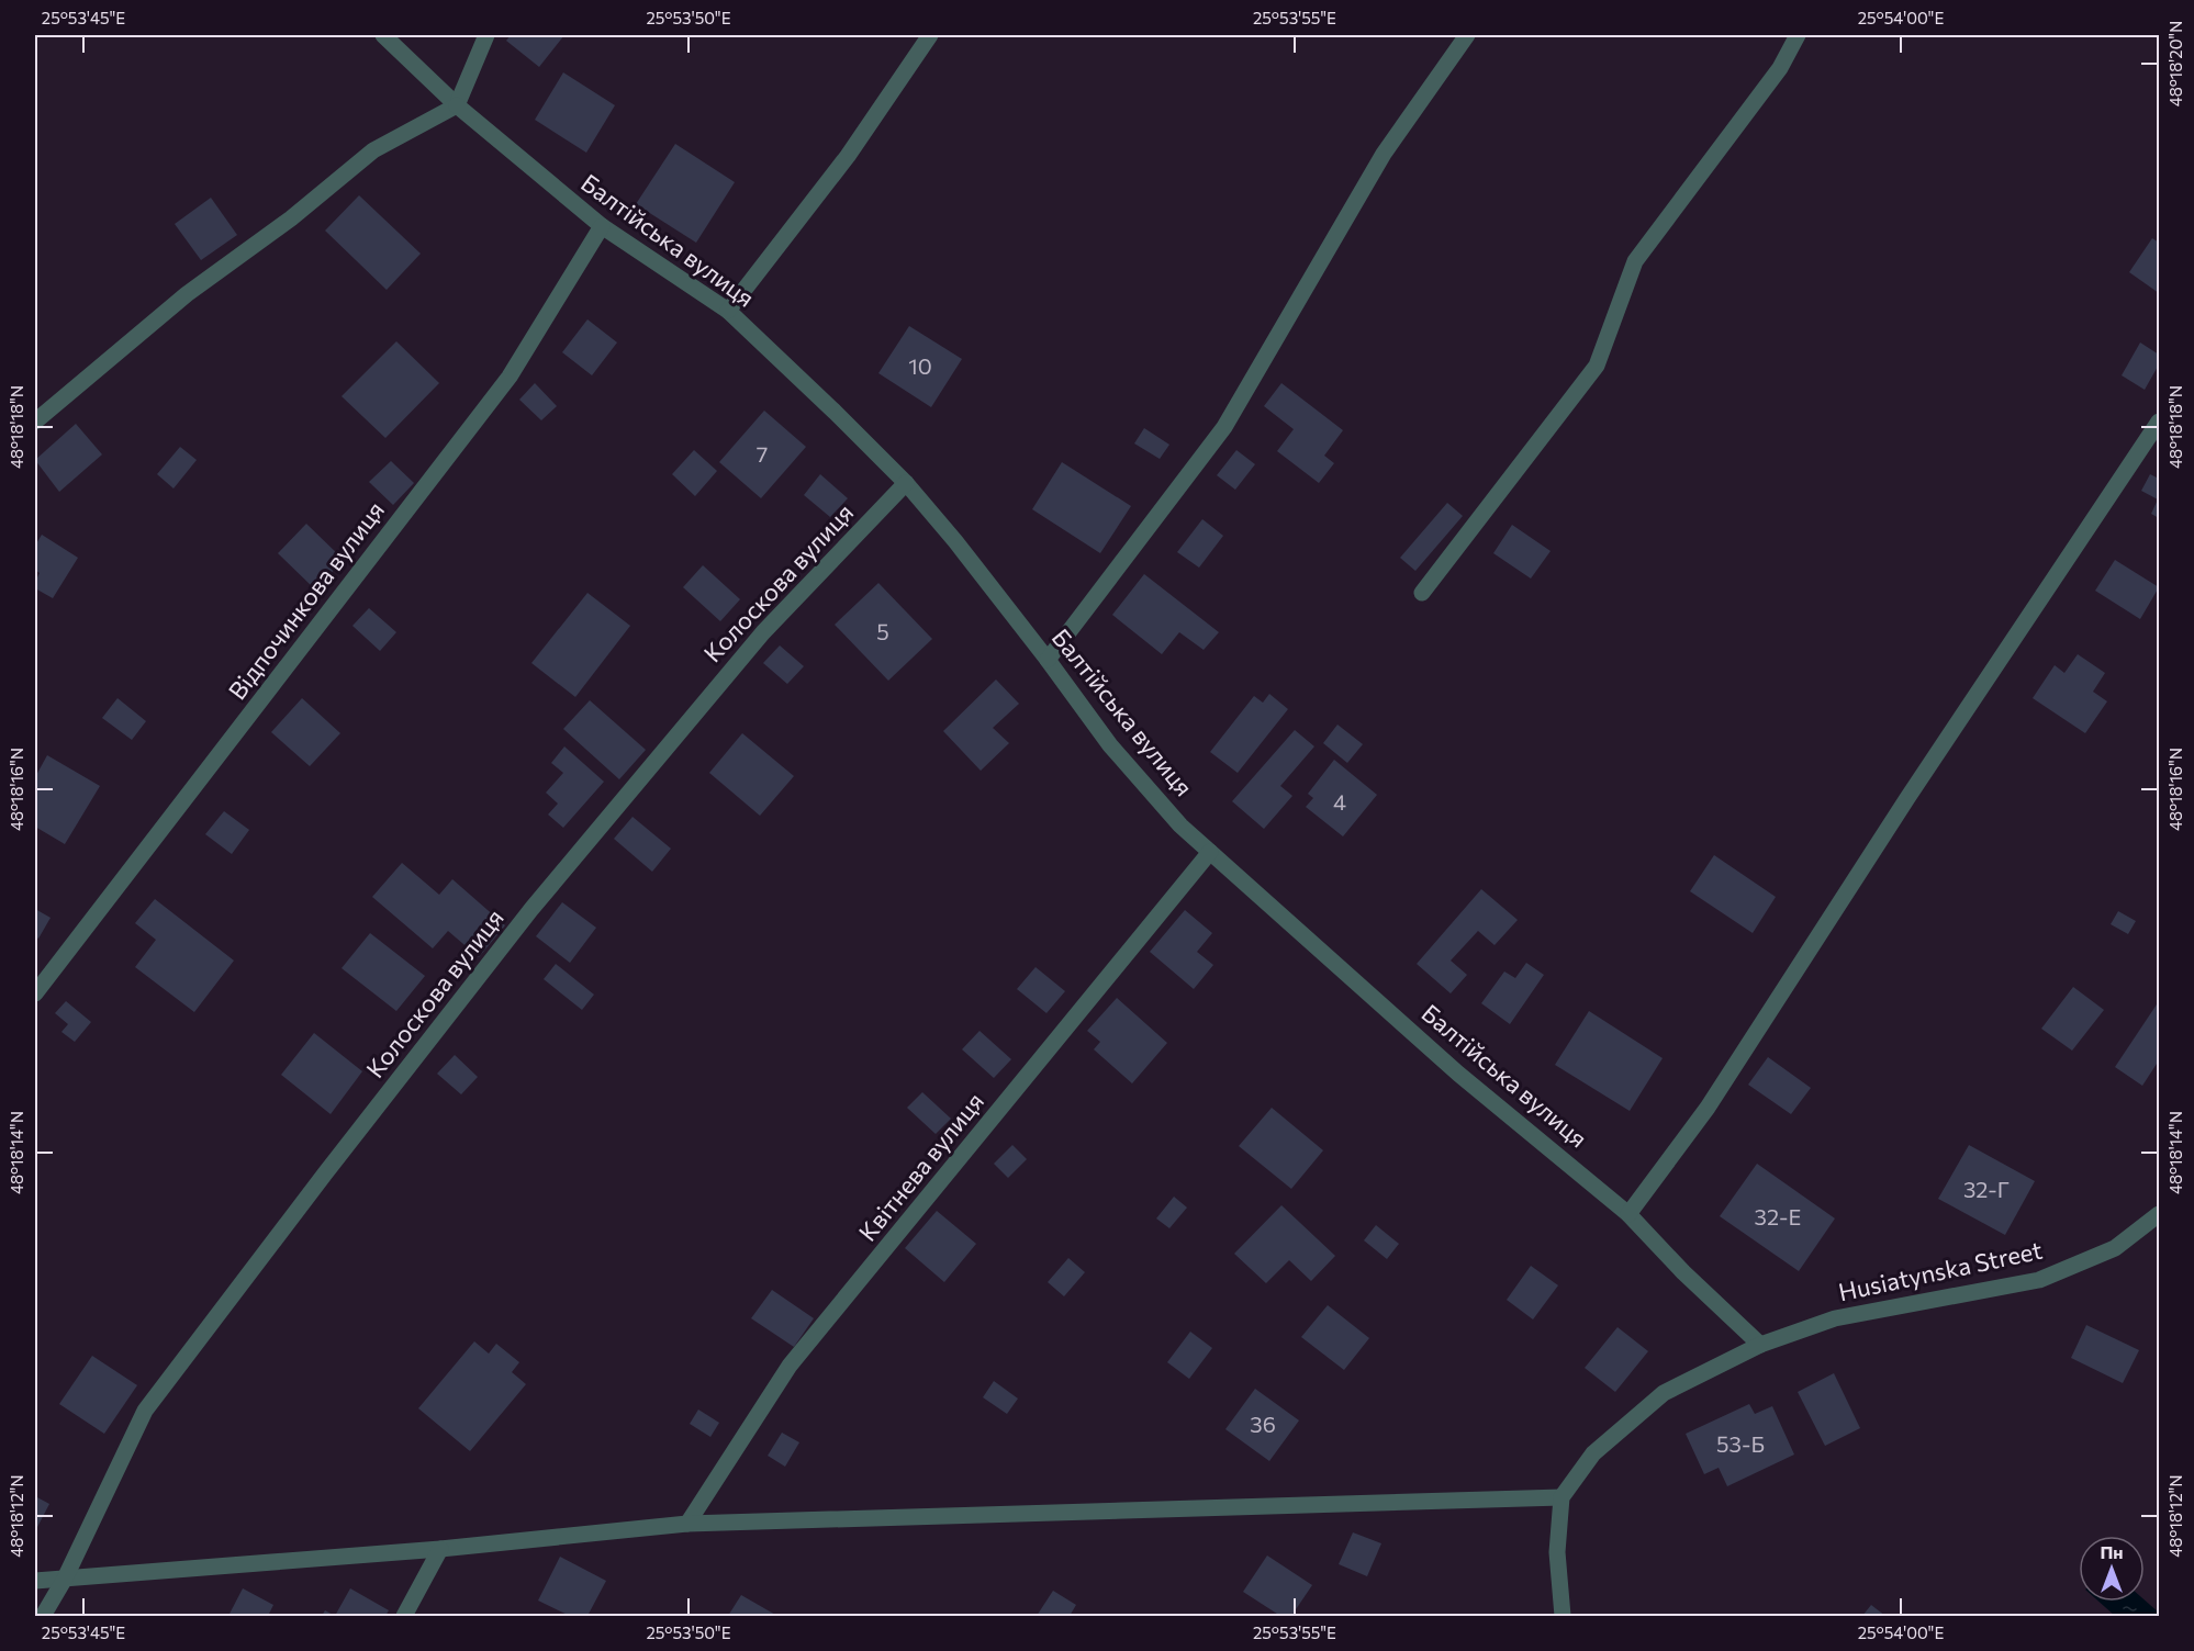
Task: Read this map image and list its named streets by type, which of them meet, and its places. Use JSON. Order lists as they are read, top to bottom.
{
  "streets": {
    "street": [
      "Балтійська вулиця",
      "Колоскова вулиця",
      "Відпочинкова вулиця",
      "Квітнева вулиця",
      "Husiatynska Street"
    ]
  },
  "crossings": [
    ["Балтійська вулиця", "Колоскова вулиця"],
    ["Балтійська вулиця", "Відпочинкова вулиця"],
    ["Балтійська вулиця", "Квітнева вулиця"],
    ["Балтійська вулиця", "Husiatynska Street"]
  ],
  "house_numbers": [
    "10",
    "7",
    "5",
    "4",
    "32-Г",
    "32-Е",
    "36",
    "53-Б"
  ],
  "north": "top",
  "coordinates": [
    "25°53'45\"E",
    "25°53'50\"E",
    "25°53'55\"E",
    "25°54'00\"E",
    "48°18'20\"N",
    "48°18'18\"N",
    "48°18'16\"N",
    "48°18'14\"N",
    "48°18'12\"N"
  ]
}
